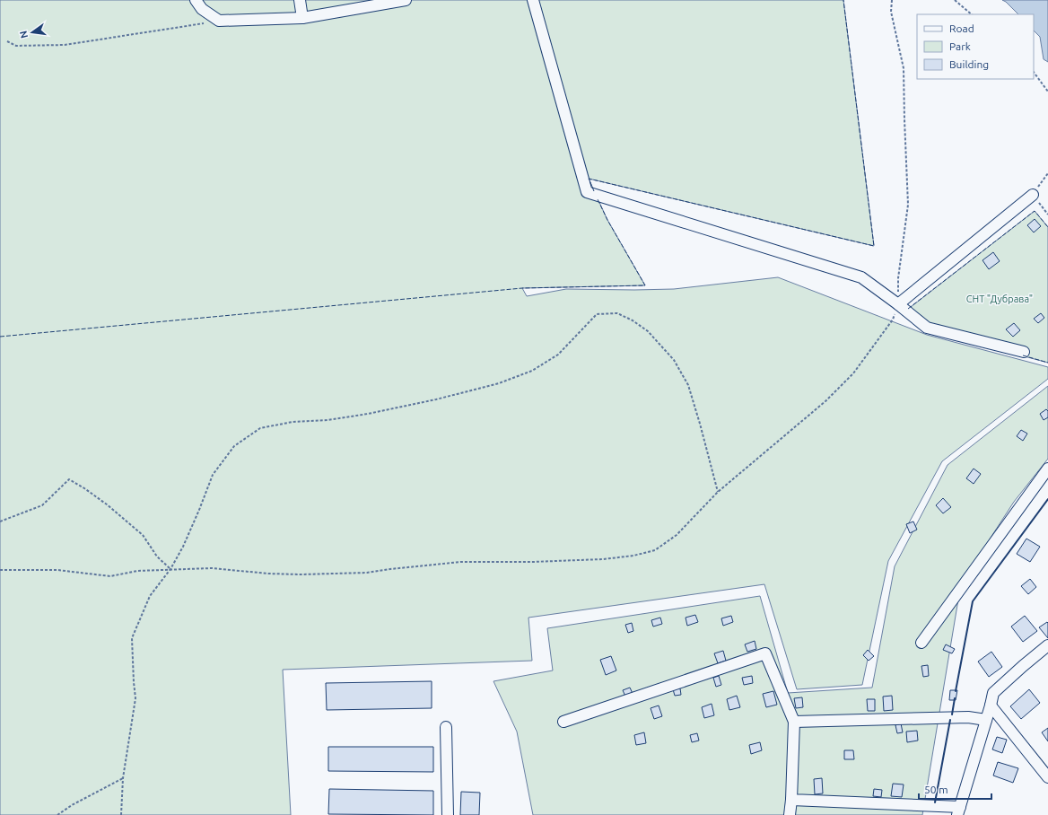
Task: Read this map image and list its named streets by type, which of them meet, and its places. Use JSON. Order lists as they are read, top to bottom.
{
  "parks": ["СНТ \"Дубрава\""],
  "legend": ["Road", "Park", "Building"],
  "scale_bar": "50 m",
  "north": "left"
}
